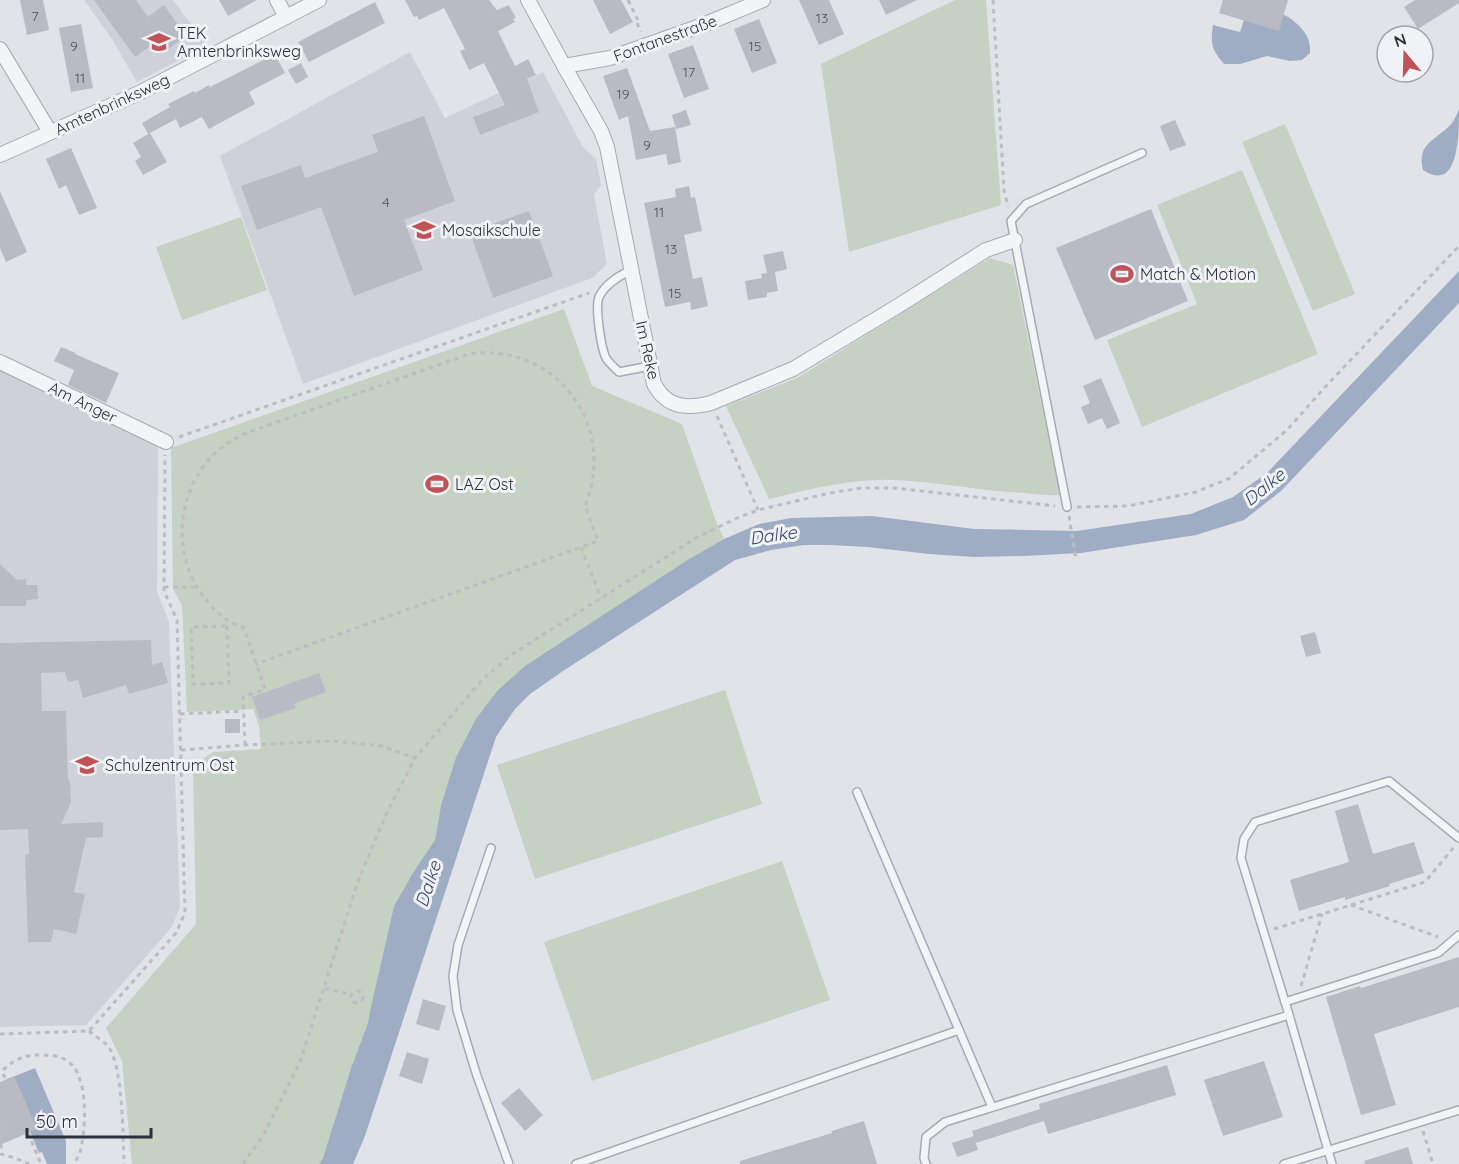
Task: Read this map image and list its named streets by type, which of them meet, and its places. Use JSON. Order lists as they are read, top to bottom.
{
  "streets": {
    "street": [
      "Fontanestraße",
      "Amtenbrinksweg",
      "Im Reke",
      "Am Anger"
    ]
  },
  "crossings": [
    ["Fontanestraße", "Im Reke"]
  ],
  "water": ["Dalke"],
  "places": {
    "school or university": ["TEK Amtenbrinksweg", "Mosaikschule", "Schulzentrum Ost"],
    "sports": ["Match & Motion", "LAZ Ost"]
  },
  "house_numbers": [
    "7",
    "13",
    "9",
    "15",
    "17",
    "11",
    "19",
    "9",
    "4",
    "11",
    "13",
    "15"
  ],
  "scale_bar": "50 m",
  "north": "top"
}
